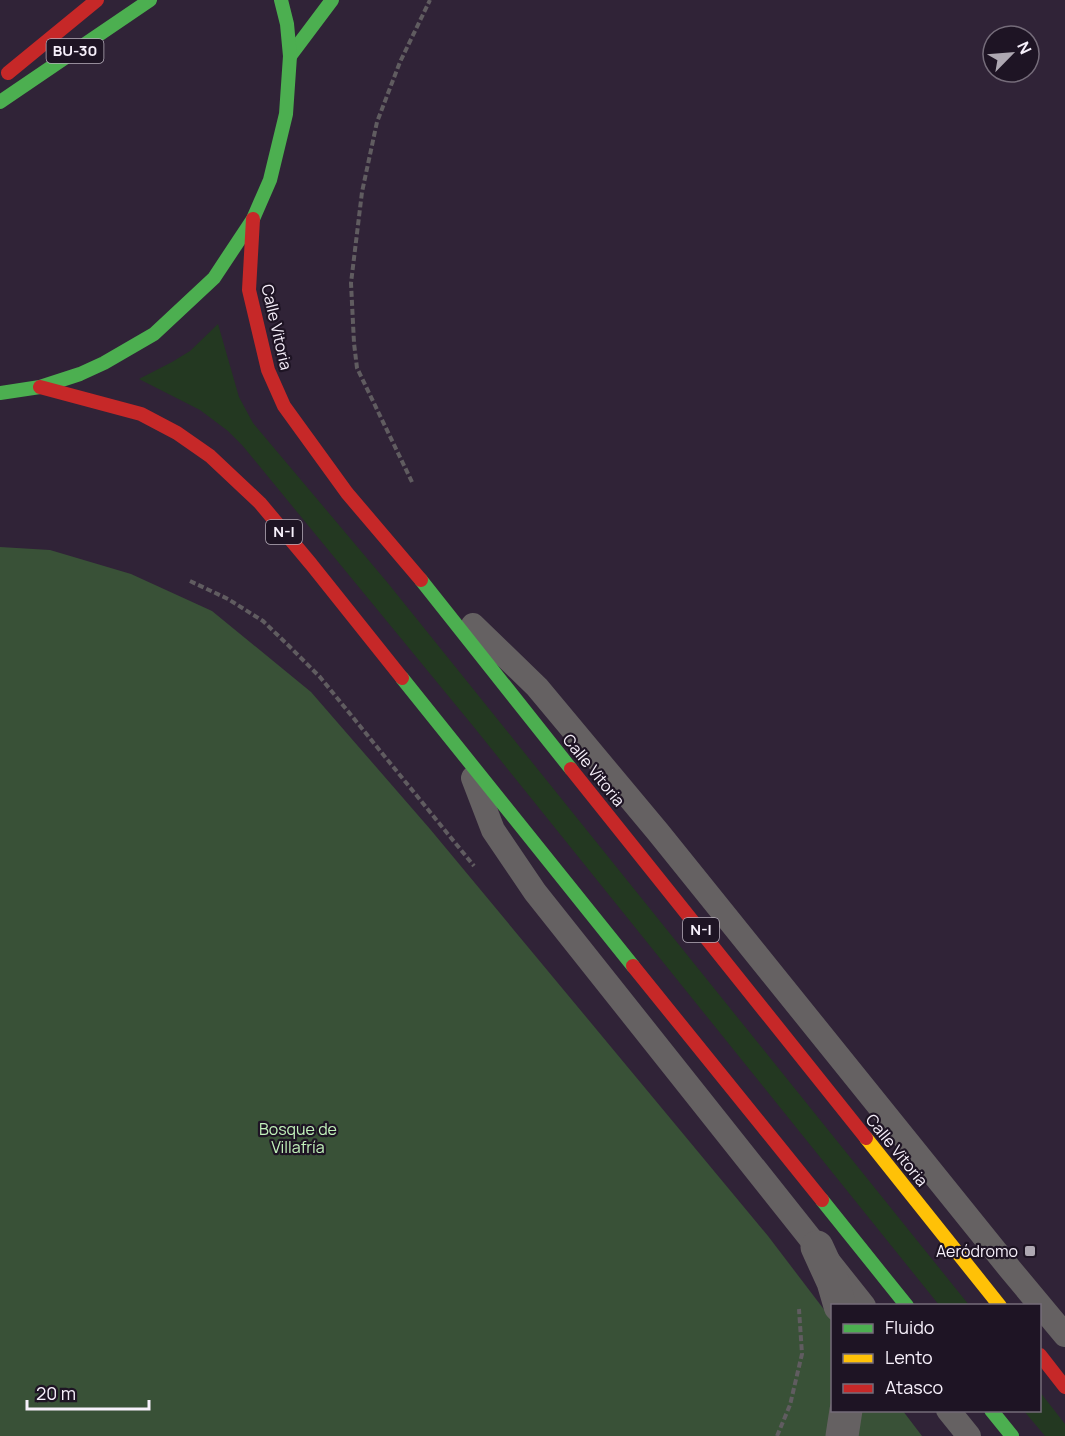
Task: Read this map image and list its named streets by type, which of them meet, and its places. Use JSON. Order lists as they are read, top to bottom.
{
  "streets": {
    "highway": ["BU-30", "Calle Vitoria", "N-I"]
  },
  "crossings": [
    ["Calle Vitoria", "N-I"]
  ],
  "parks": ["Bosque de Villafría"],
  "places": {
    "transit": ["Aeródromo"]
  },
  "legend": ["Fluido", "Lento", "Atasco"],
  "scale_bar": "20 m",
  "north": "top right"
}
